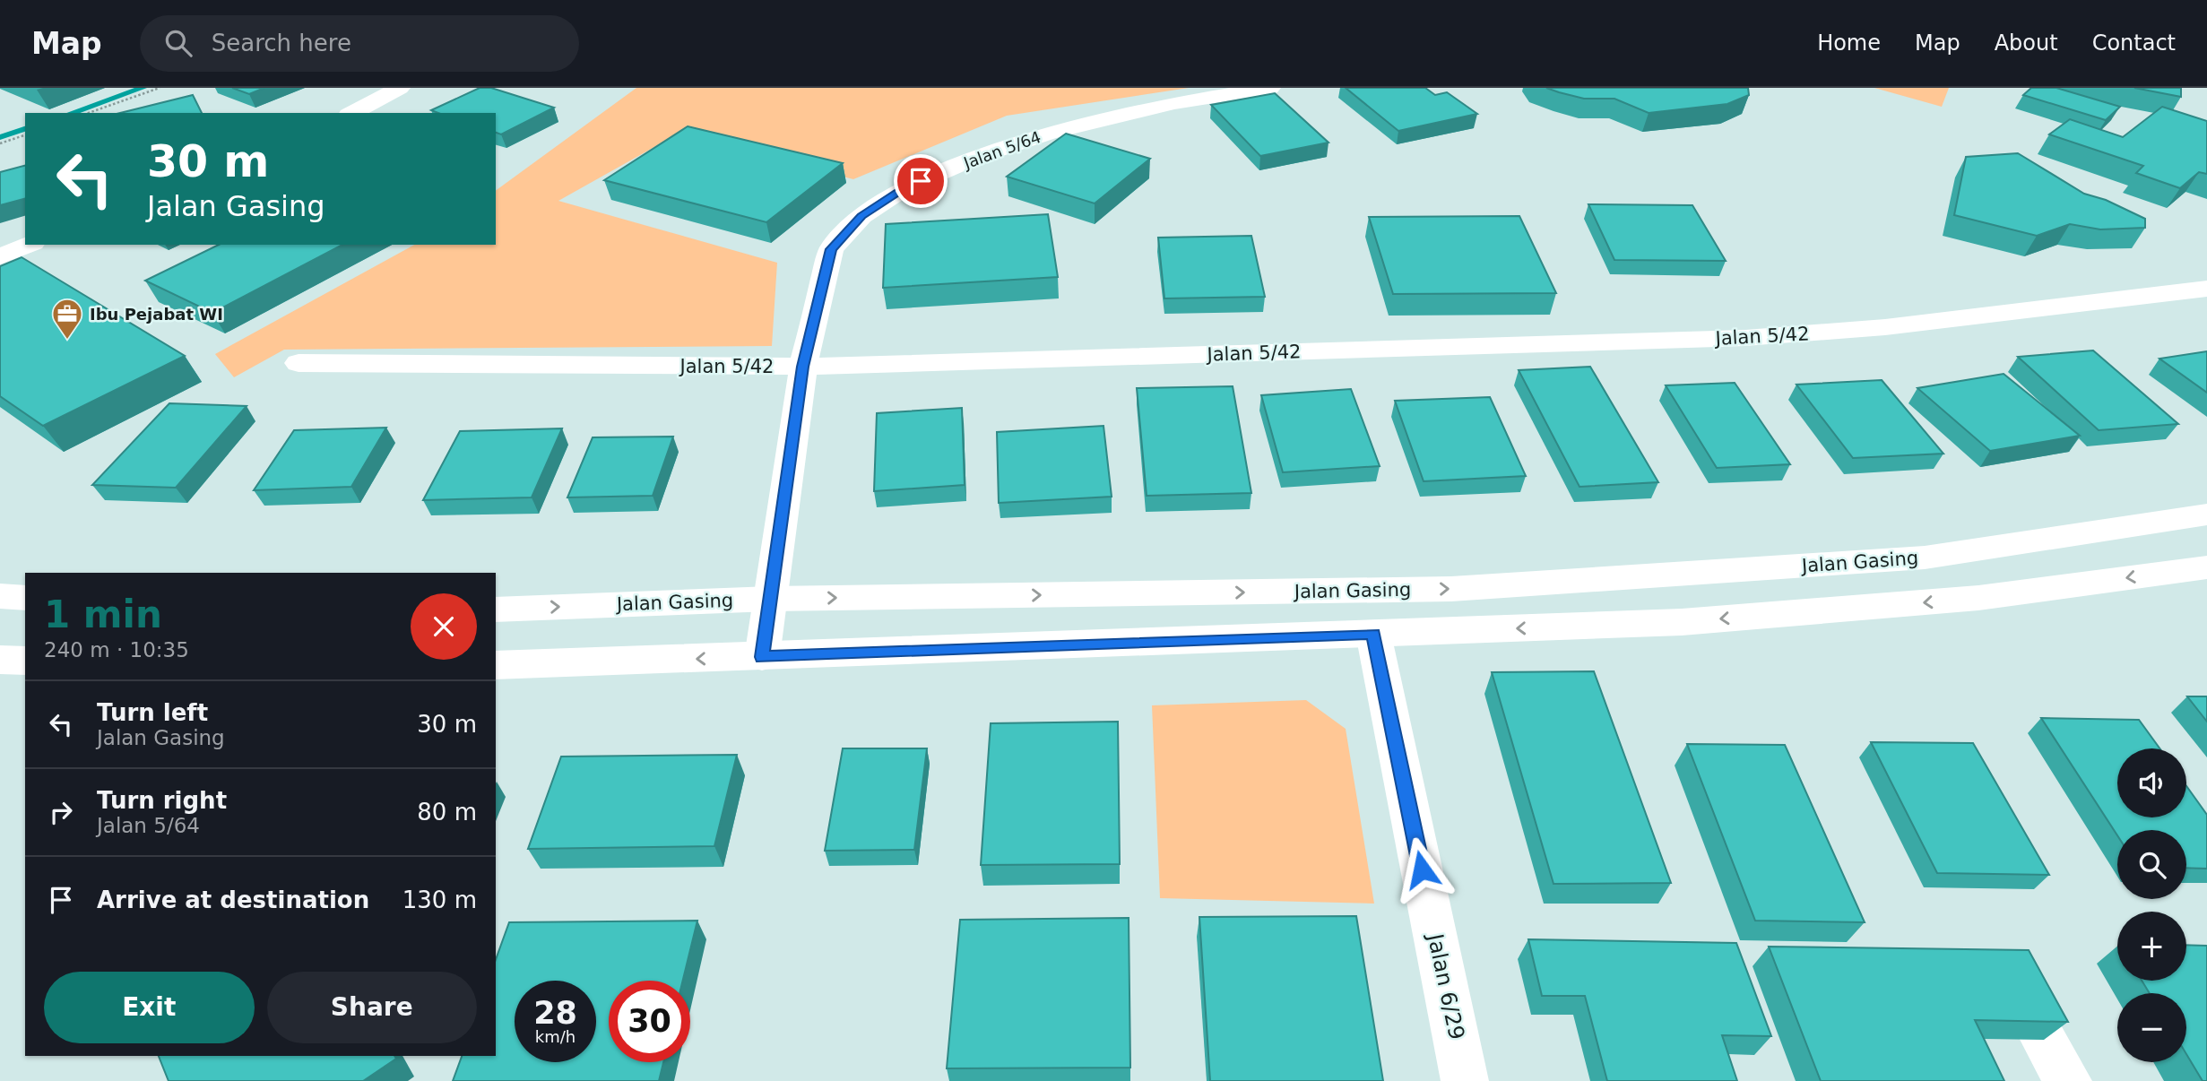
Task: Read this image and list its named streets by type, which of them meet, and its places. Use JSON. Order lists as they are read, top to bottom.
{
  "streets": {
    "street": [
      "Jalan 5/64",
      "Jalan 5/42",
      "Jalan Gasing",
      "Jalan 6/29"
    ]
  },
  "crossings": [
    ["Jalan 5/64", "Jalan 5/42"],
    ["Jalan 5/64", "Jalan Gasing"]
  ],
  "places": {
    "office": ["Ibu Pejabat WI"]
  },
  "page": {
    "header": "Map",
    "search": "Search here",
    "nav": [
      "Home",
      "Map",
      "About",
      "Contact"
    ],
    "turn": ["30 m", "Jalan Gasing"],
    "heading": ["1 min", "240 m · 10:35"],
    "list": [
      {
        "name": "Turn left",
        "note": "Jalan Gasing",
        "value": "30 m"
      },
      {
        "name": "Turn right",
        "note": "Jalan 5/64",
        "value": "80 m"
      },
      {
        "name": "Arrive at destination",
        "value": "130 m"
      }
    ],
    "map_buttons": ["+", "−"],
    "buttons": ["Exit", "Share"],
    "speed": "28 km/h",
    "limit": "30"
  }
}
